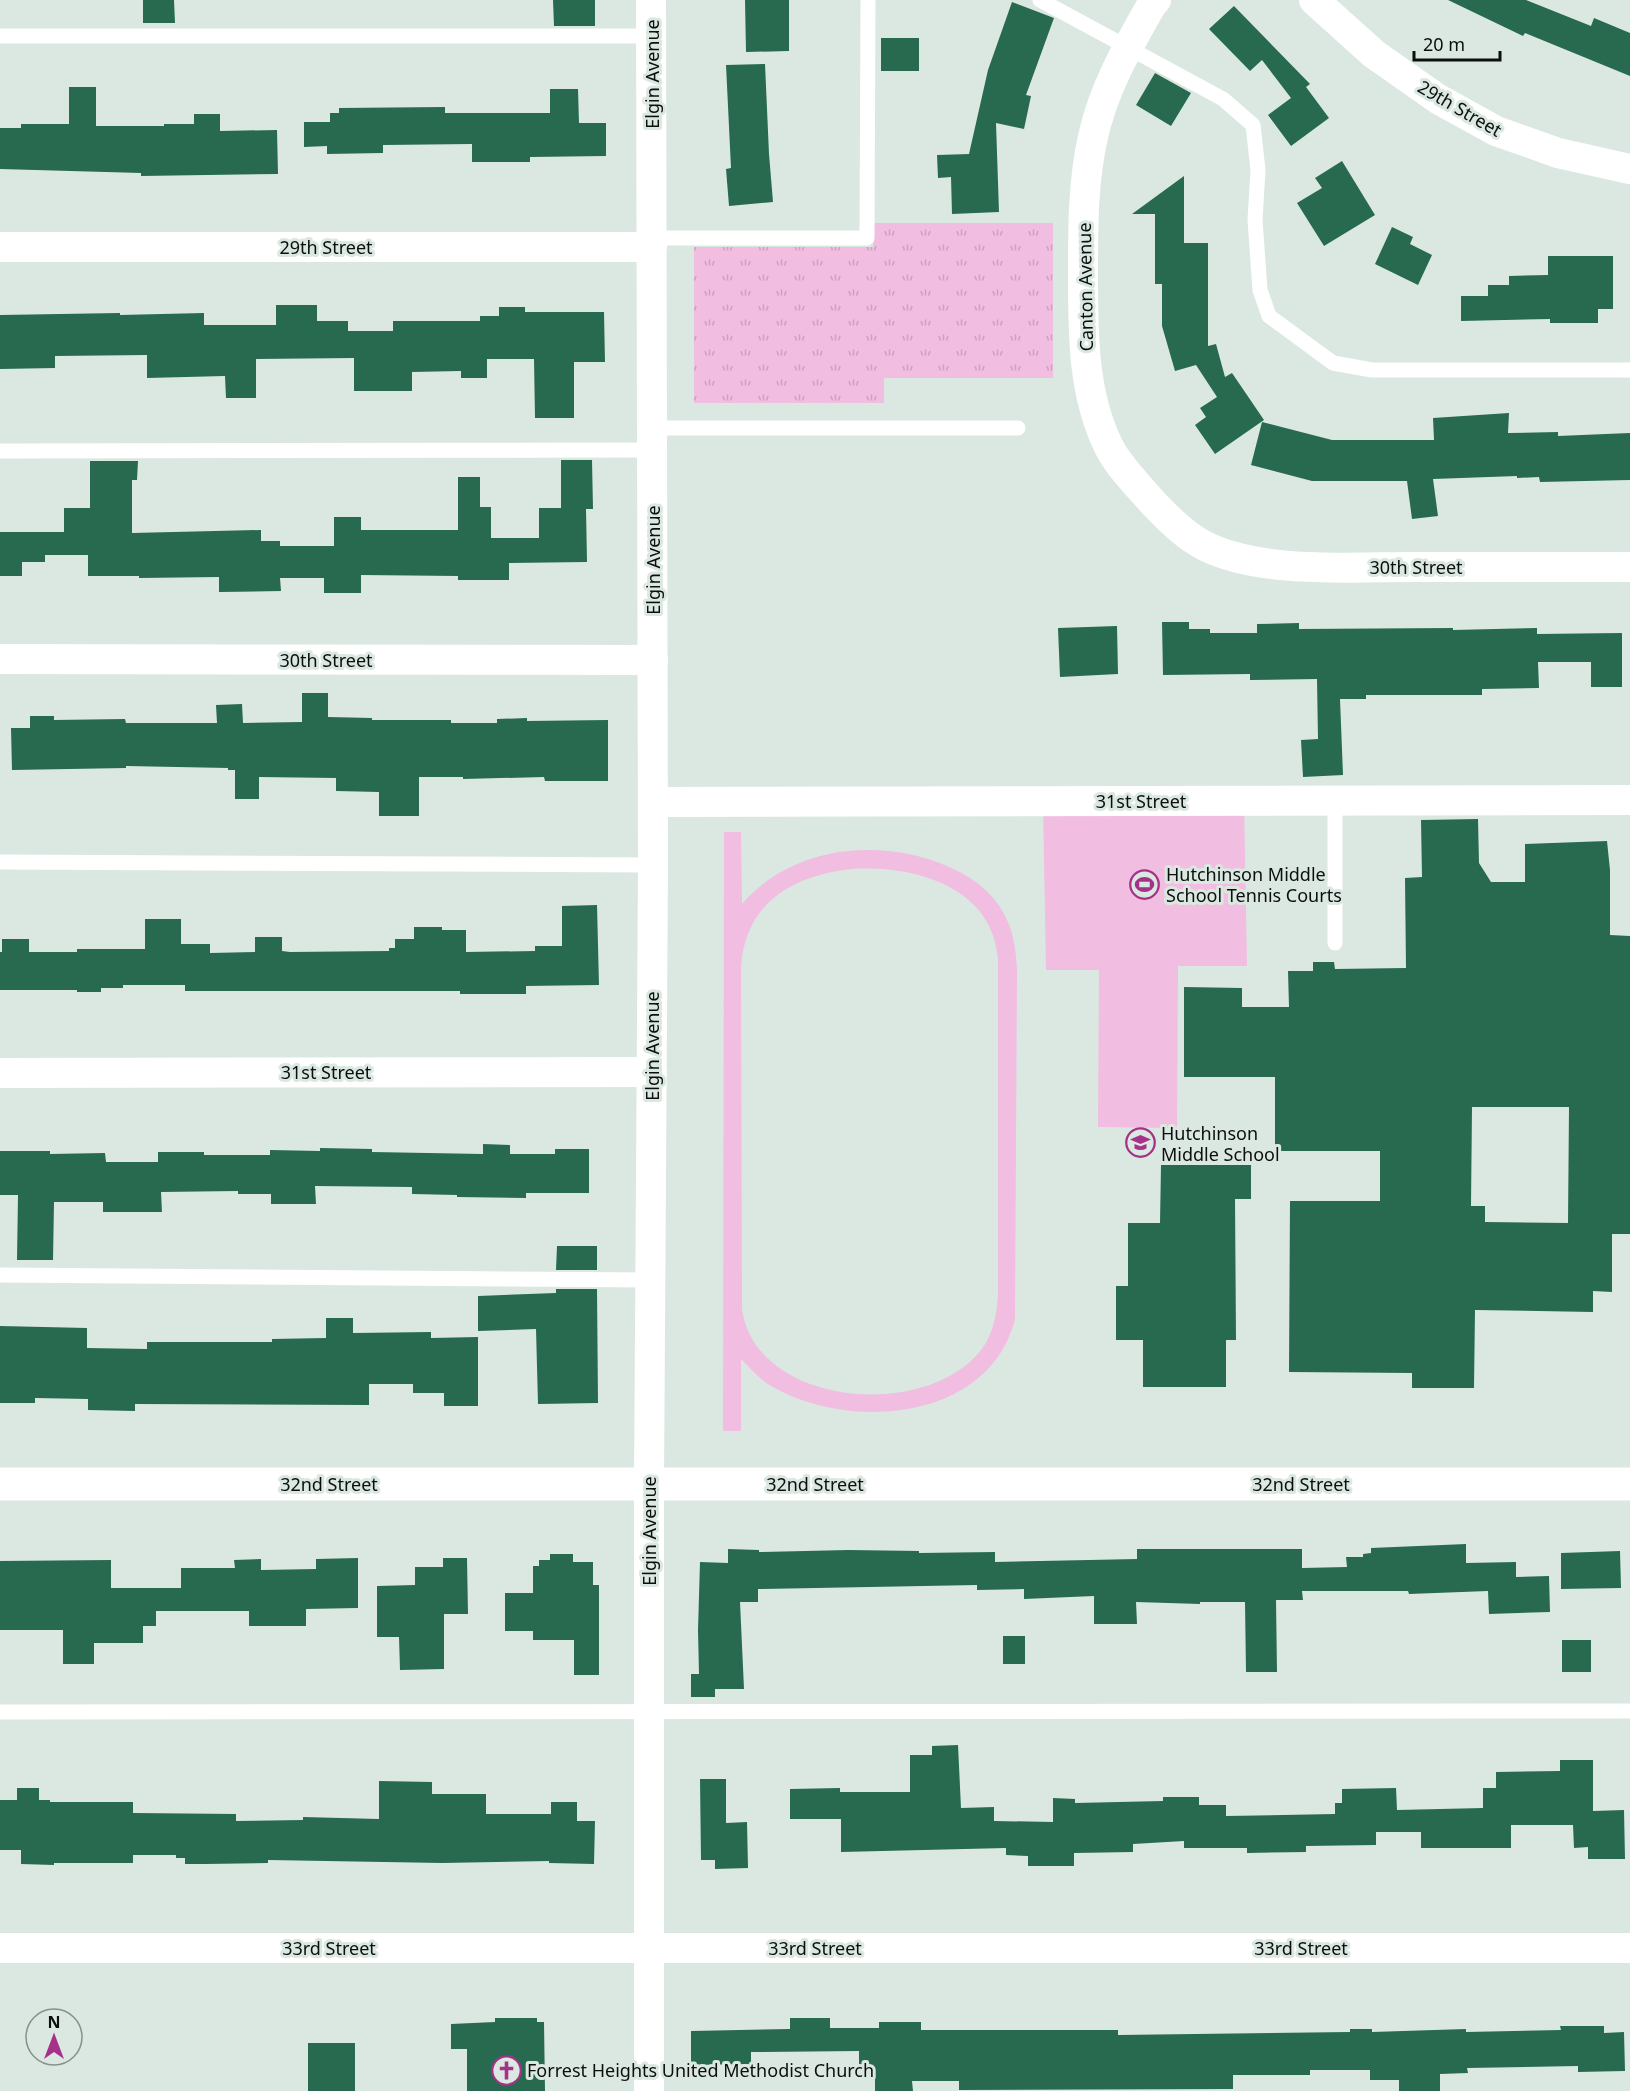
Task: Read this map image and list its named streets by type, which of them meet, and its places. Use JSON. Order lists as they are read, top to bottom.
{
  "streets": {
    "street": [
      "Elgin Avenue",
      "29th Street",
      "Canton Avenue",
      "30th Street",
      "31st Street",
      "32nd Street",
      "33rd Street"
    ]
  },
  "crossings": [
    ["Elgin Avenue", "29th Street"],
    ["Elgin Avenue", "30th Street"],
    ["Elgin Avenue", "31st Street"],
    ["Elgin Avenue", "32nd Street"],
    ["Elgin Avenue", "33rd Street"],
    ["Canton Avenue", "30th Street"]
  ],
  "places": {
    "sports": ["Hutchinson Middle School Tennis Courts"],
    "school or university": ["Hutchinson Middle School"],
    "church": ["Forrest Heights United Methodist Church"]
  },
  "scale_bar": "20 m",
  "north": "top"
}
